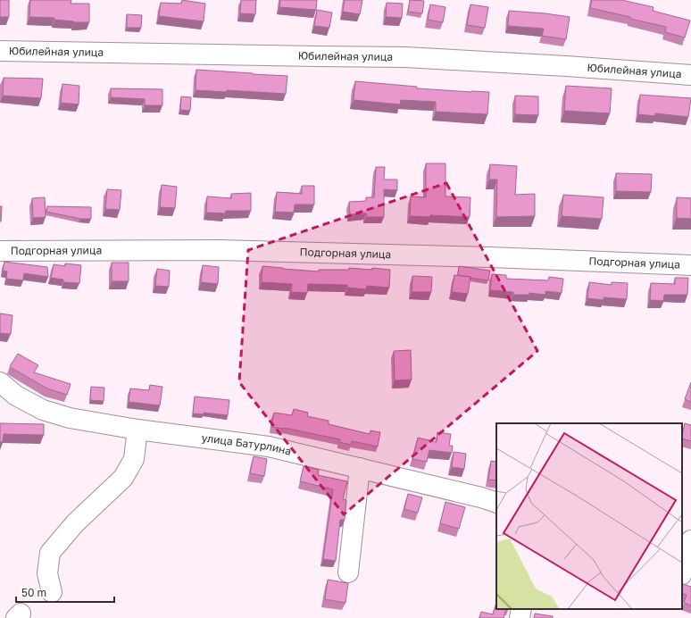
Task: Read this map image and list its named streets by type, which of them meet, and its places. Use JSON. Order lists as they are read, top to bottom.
{
  "streets": {
    "street": ["Юбилейная улица", "Подгорная улица", "улица Батурлина"]
  },
  "scale_bar": "50 m"
}
